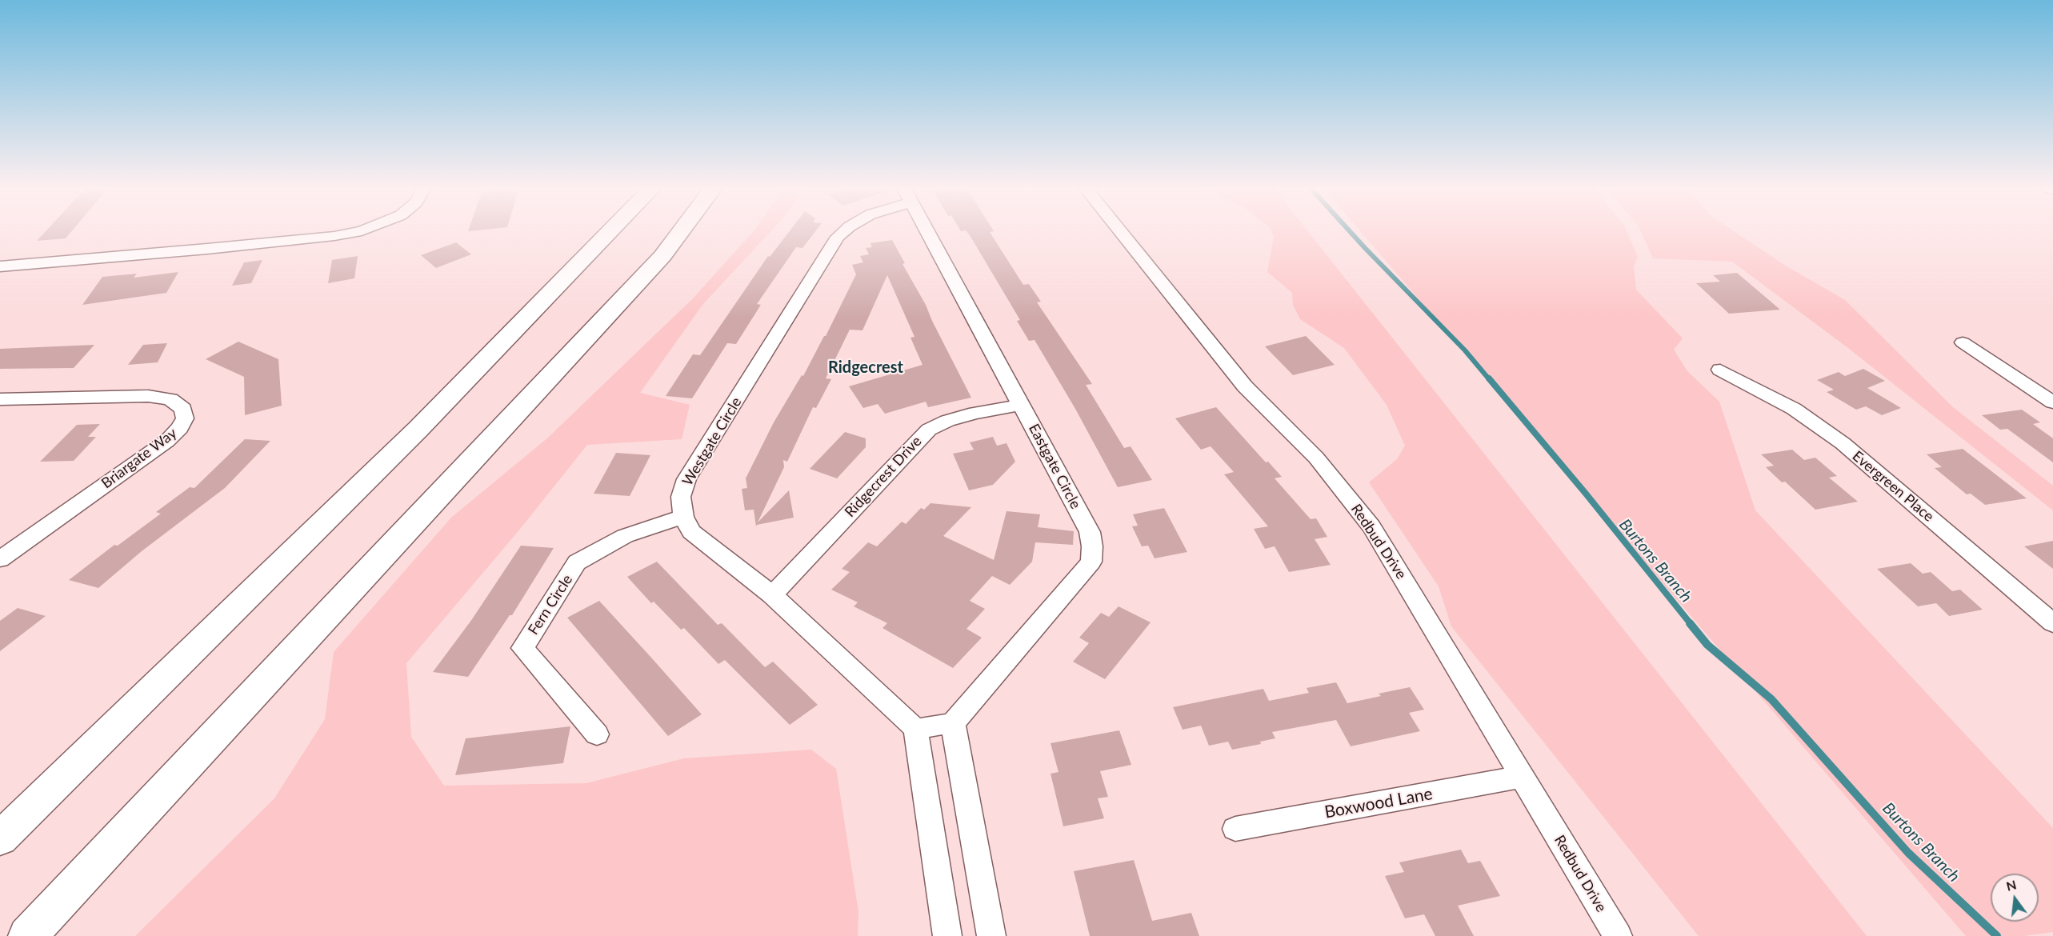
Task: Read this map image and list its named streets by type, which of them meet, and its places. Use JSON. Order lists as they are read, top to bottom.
{
  "streets": {
    "street": [
      "Westgate Circle",
      "Briargate Way",
      "Eastgate Circle",
      "Ridgecrest Drive",
      "Evergreen Place",
      "Redbud Drive",
      "Fern Circle",
      "Boxwood Lane"
    ]
  },
  "crossings": [
    ["Westgate Circle", "Fern Circle"],
    ["Eastgate Circle", "Ridgecrest Drive"],
    ["Redbud Drive", "Boxwood Lane"]
  ],
  "districts": ["Ridgecrest"],
  "water": ["Burtons Branch"],
  "north": "top"
}
